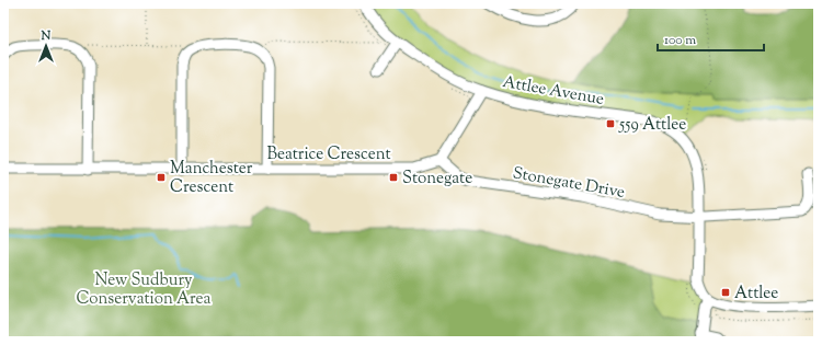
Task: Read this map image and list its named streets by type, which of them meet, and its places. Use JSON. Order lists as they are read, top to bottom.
{
  "streets": {
    "street": ["Attlee Avenue", "Beatrice Crescent", "Stonegate Drive"]
  },
  "crossings": [
    ["Attlee Avenue", "Stonegate Drive"],
    ["Beatrice Crescent", "Stonegate Drive"]
  ],
  "parks": ["New Sudbury Conservation Area"],
  "places": {
    "transit": [
      "559 Attlee",
      "Manchester Crescent",
      "Stonegate",
      "Attlee"
    ]
  },
  "scale_bar": "100 m",
  "north": "top"
}
